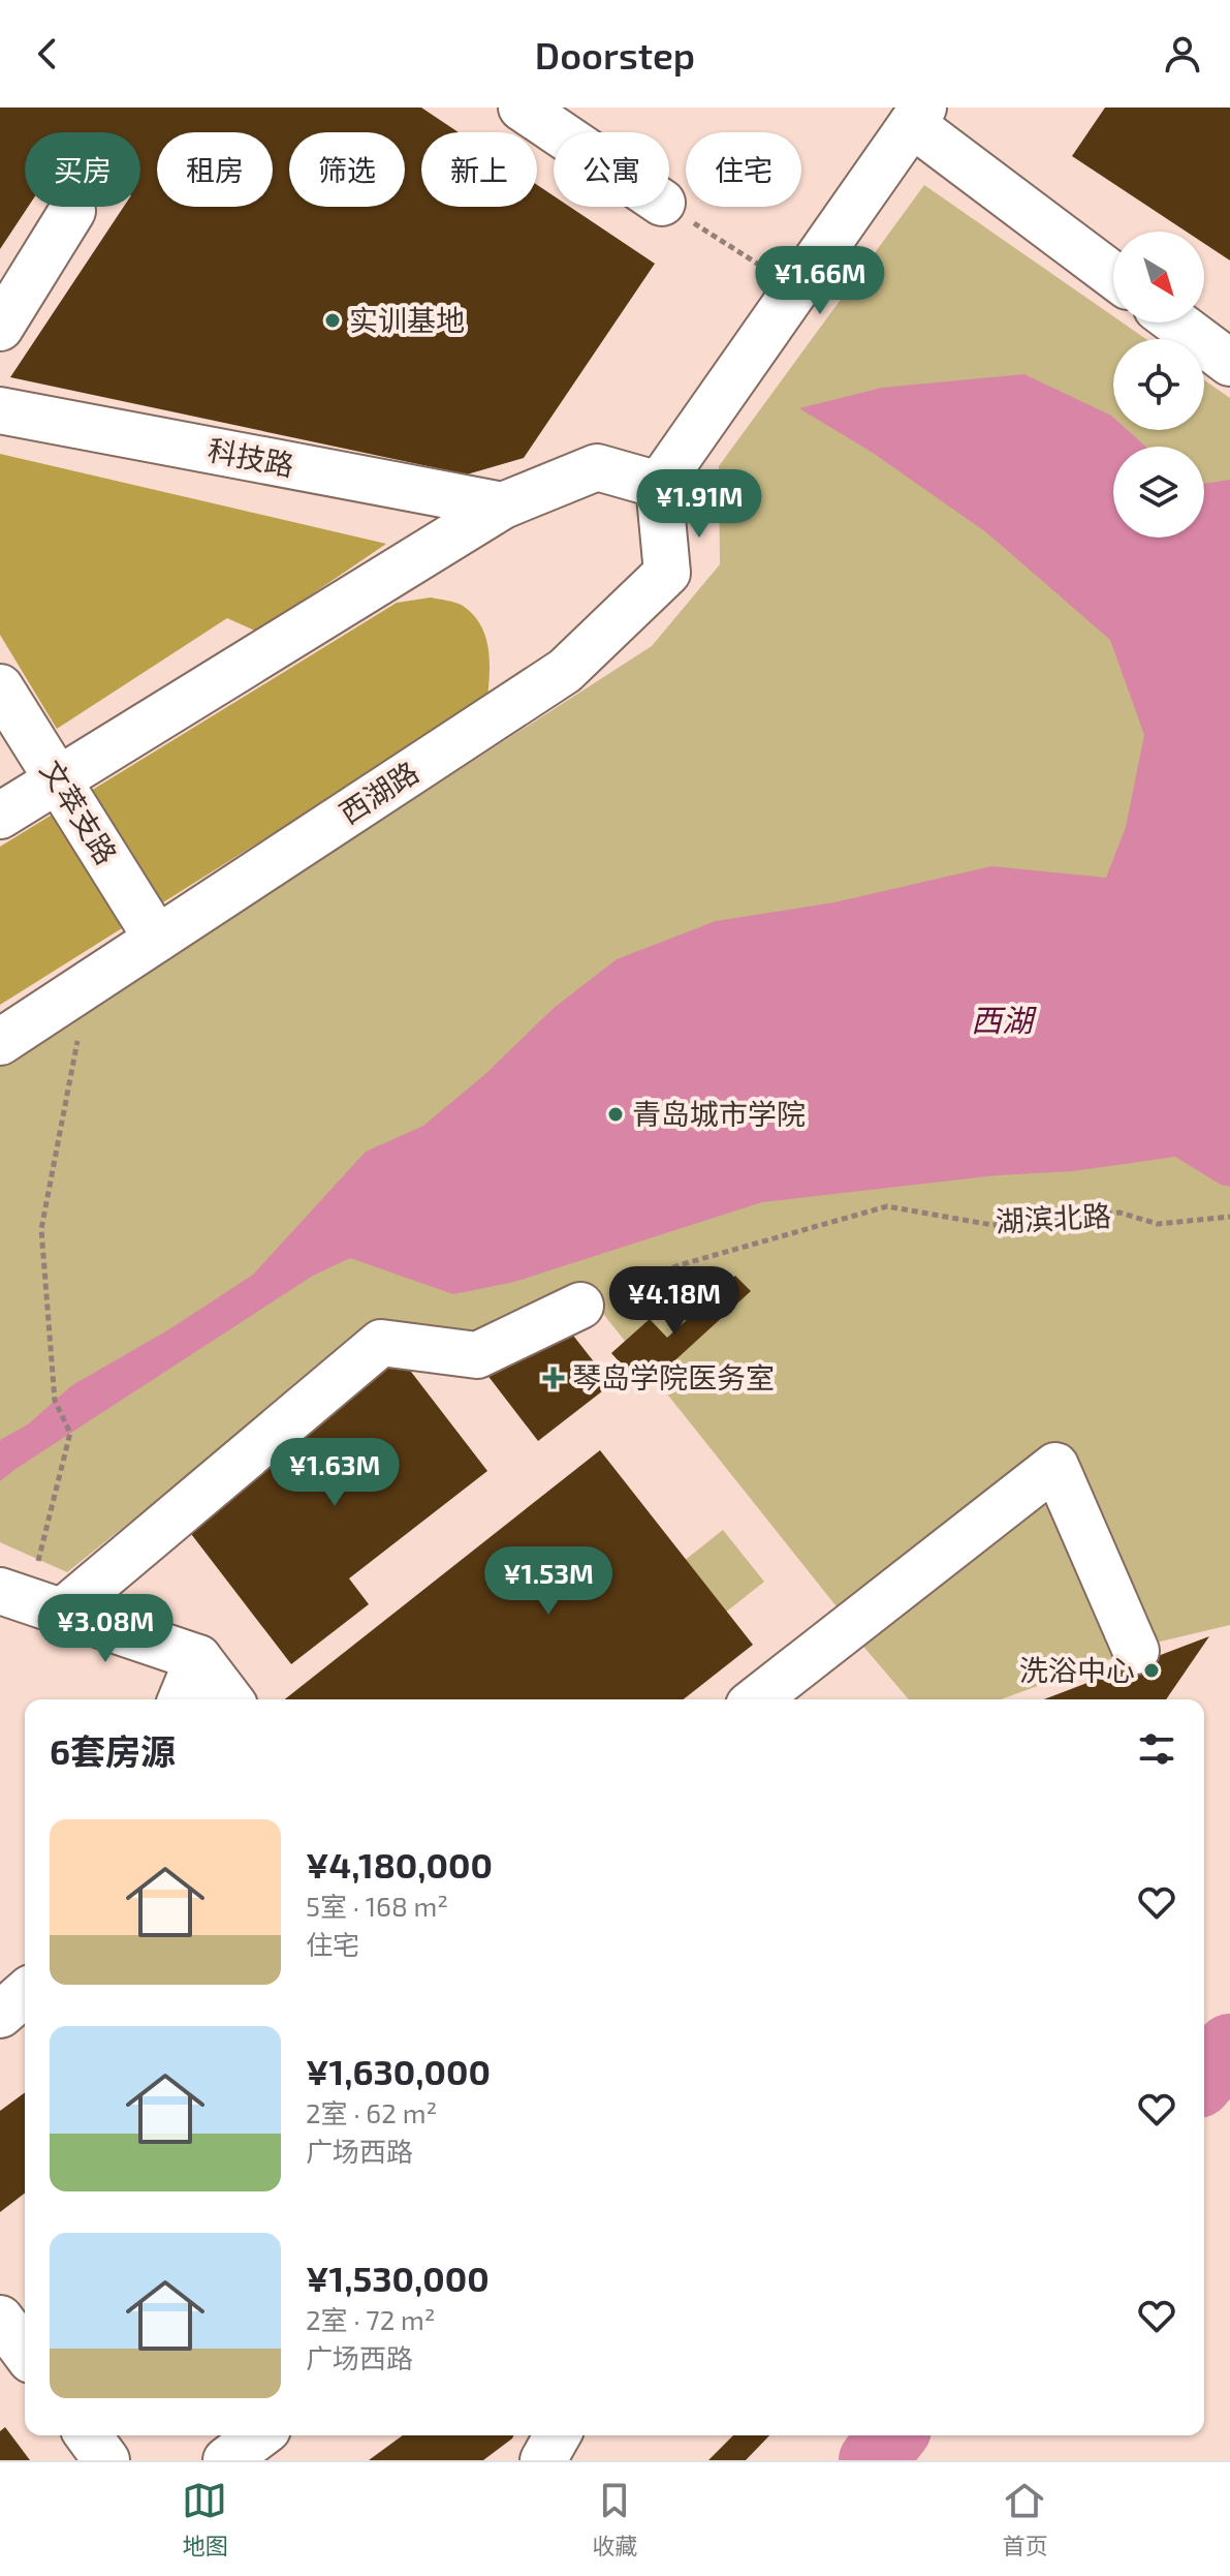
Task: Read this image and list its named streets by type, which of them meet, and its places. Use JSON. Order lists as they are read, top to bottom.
{
  "streets": {
    "street": ["科技路", "西湖路", "文萃支路"],
    "path": ["湖滨北路"]
  },
  "crossings": [
    ["西湖路", "文萃支路"]
  ],
  "water": ["西湖"],
  "places": {
    "other": ["实训基地", "青岛城市学院", "洗浴中心"],
    "health": ["琴岛学院医务室"]
  },
  "north": "bottom right",
  "page": {
    "header": "Doorstep",
    "chip": [
      "买房",
      "租房",
      "筛选",
      "新上",
      "公寓",
      "住宅"
    ],
    "price": [
      "¥1.66M",
      "¥1.91M",
      "¥4.18M",
      "¥1.63M",
      "¥1.53M",
      "¥3.08M"
    ],
    "heading": "6套房源",
    "list": [
      {
        "name": "¥4,180,000",
        "note": "5室 · 168 m² · 住宅"
      },
      {
        "name": "¥1,630,000",
        "note": "2室 · 62 m² · 广场西路"
      },
      {
        "name": "¥1,530,000",
        "note": "2室 · 72 m² · 广场西路"
      }
    ],
    "tabs": ["地图", "收藏", "首页"]
  }
}
